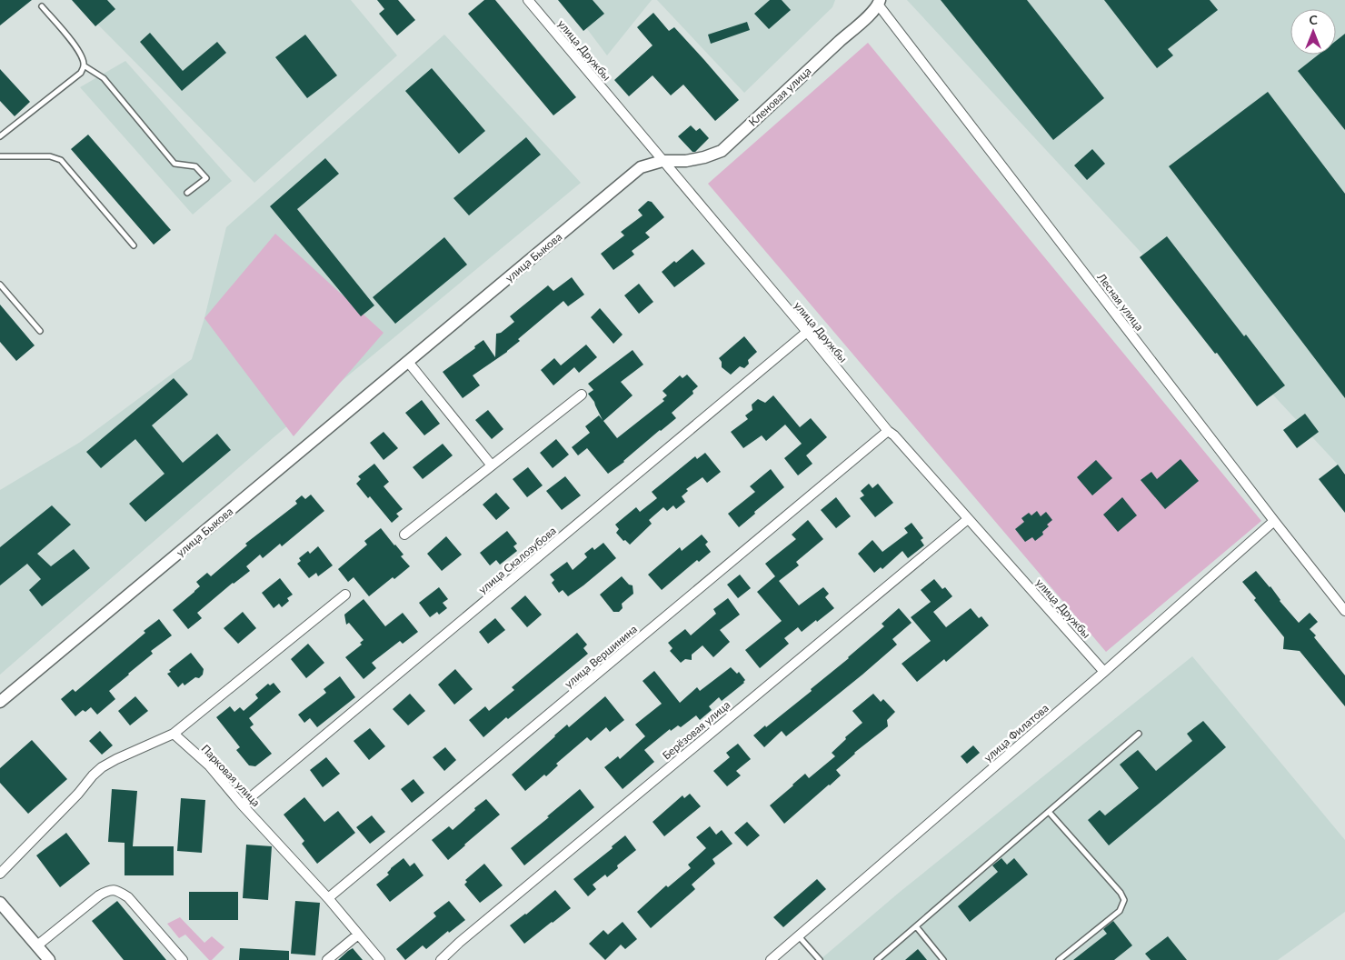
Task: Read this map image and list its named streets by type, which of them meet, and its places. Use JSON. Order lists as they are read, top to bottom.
{
  "streets": {
    "street": [
      "улица Дружбы",
      "Кленовая улица",
      "улица Быкова",
      "Лесная улица",
      "улица Скалозубова",
      "улица Вершинина",
      "Берёзовая улица",
      "улица Филатова",
      "Парковая улица"
    ]
  },
  "crossings": [
    ["улица Дружбы", "Кленовая улица"],
    ["улица Дружбы", "улица Быкова"],
    ["улица Дружбы", "улица Скалозубова"],
    ["улица Дружбы", "улица Вершинина"],
    ["улица Дружбы", "Берёзовая улица"],
    ["улица Дружбы", "улица Филатова"],
    ["Кленовая улица", "улица Быкова"],
    ["Кленовая улица", "Лесная улица"],
    ["Лесная улица", "улица Филатова"],
    ["улица Скалозубова", "Парковая улица"],
    ["улица Вершинина", "Парковая улица"]
  ],
  "north": "top"
}
